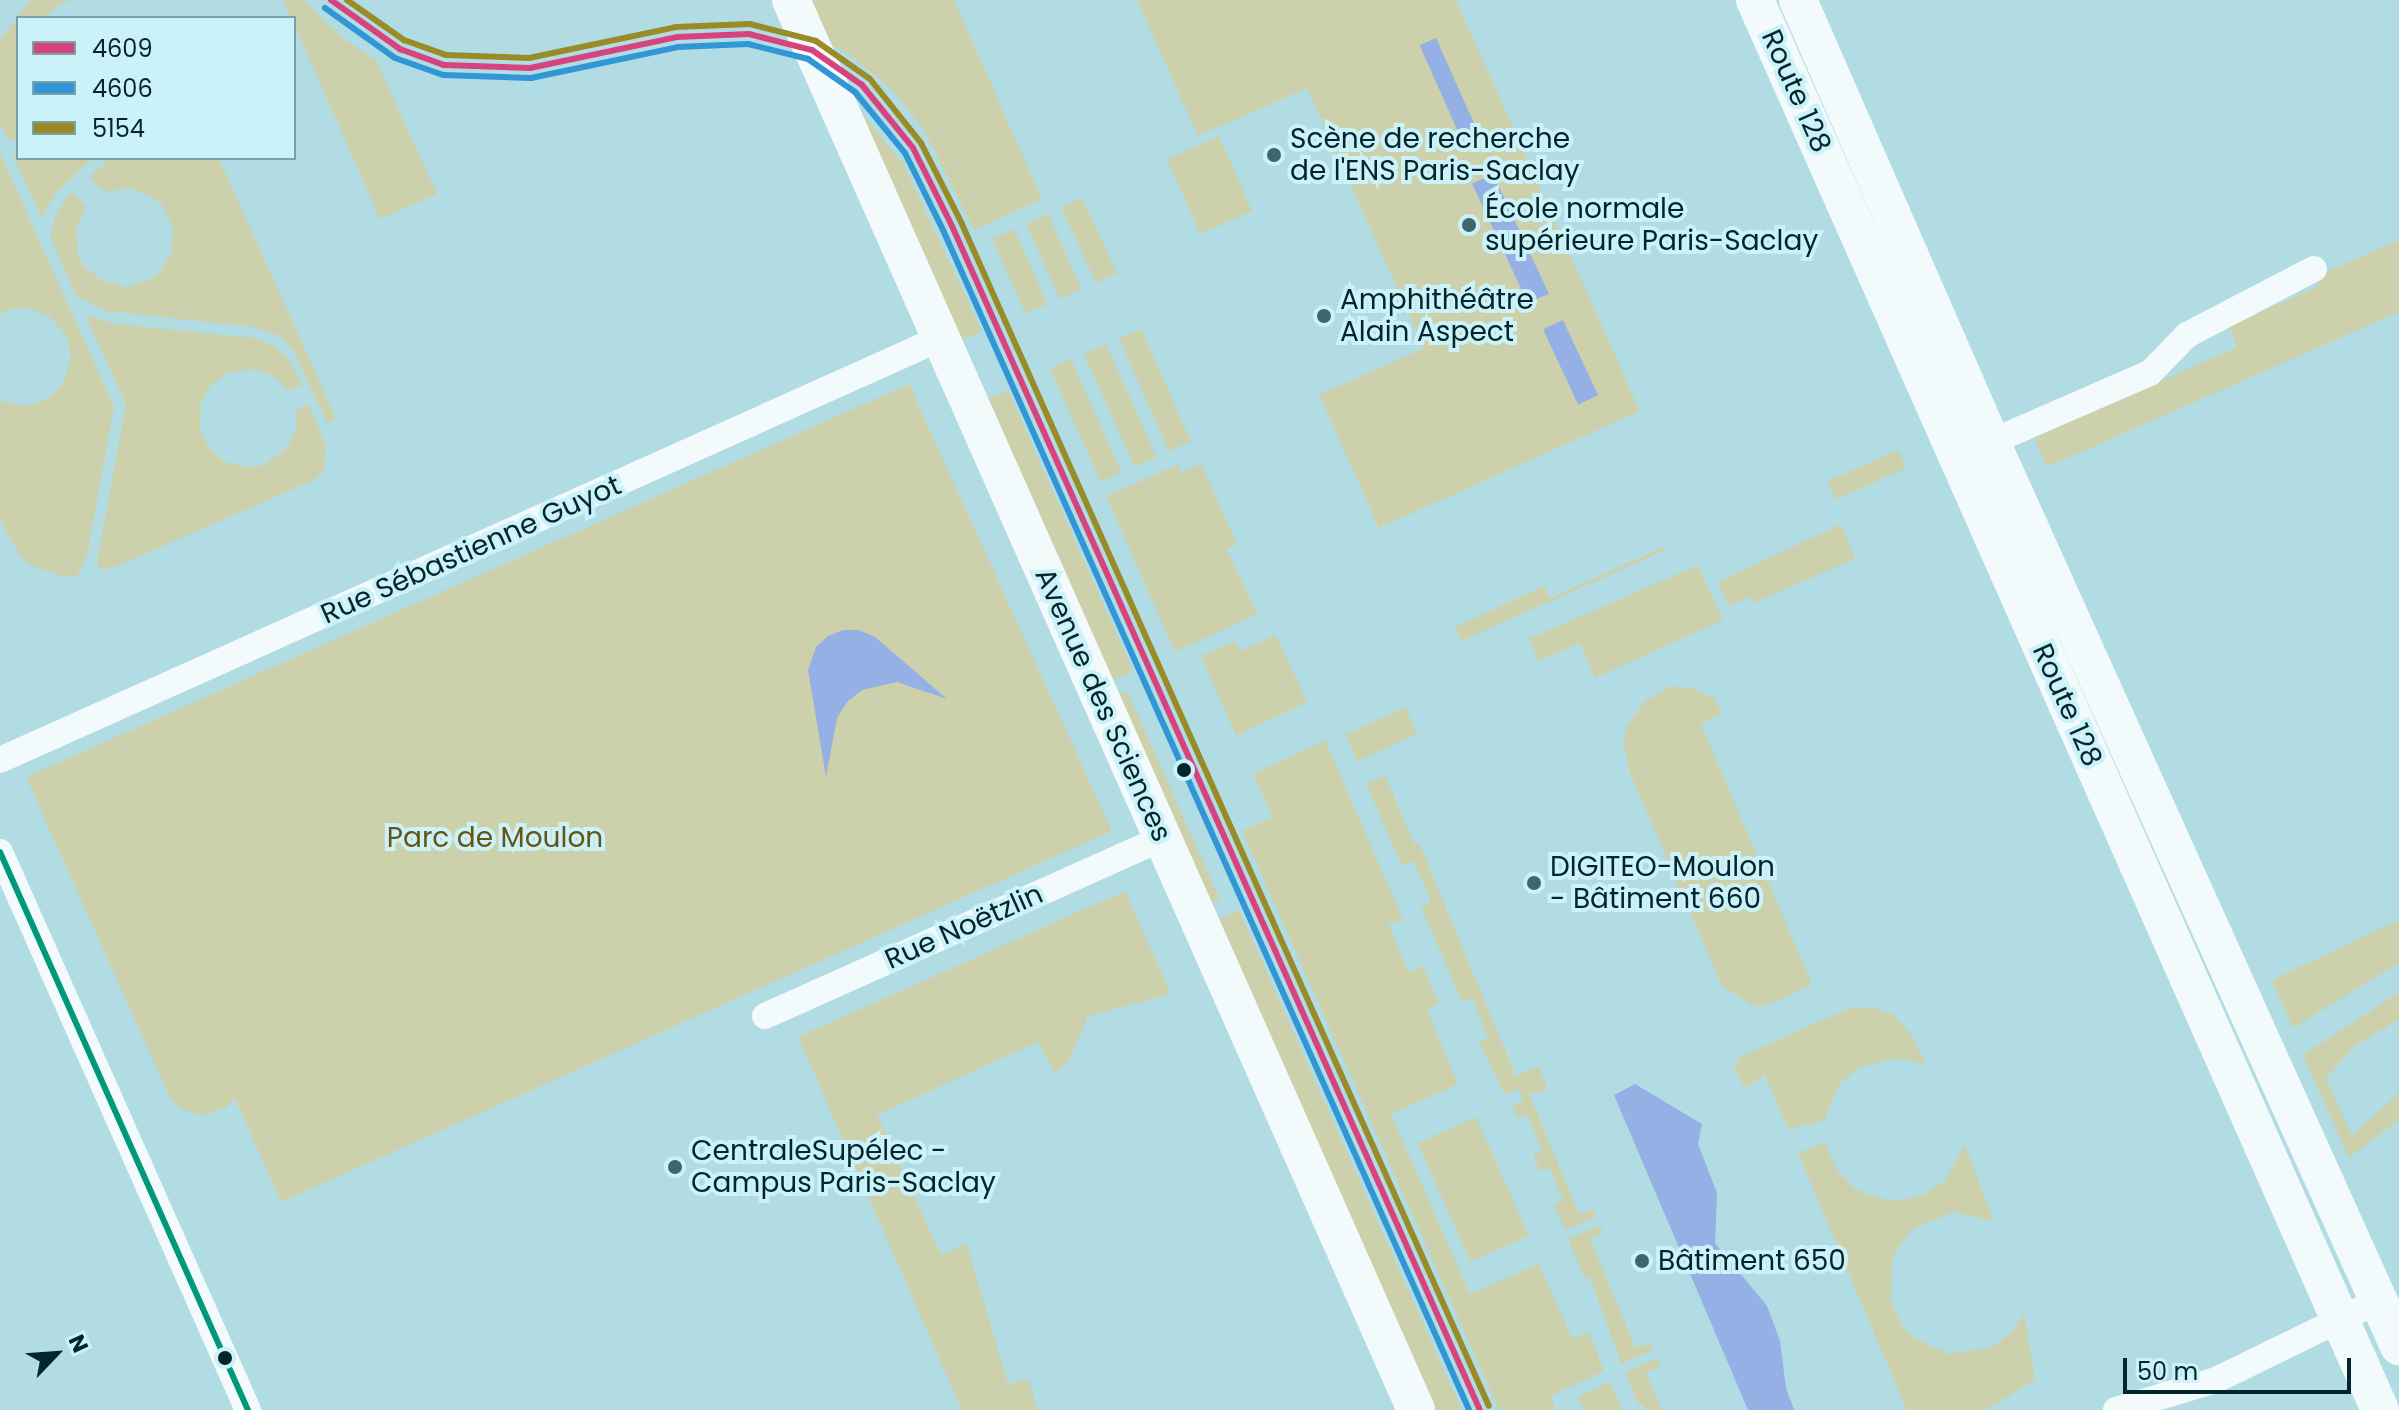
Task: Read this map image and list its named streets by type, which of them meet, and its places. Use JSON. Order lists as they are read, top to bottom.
{
  "streets": {
    "main road": ["Route 128", "Avenue des Sciences"],
    "street": ["Rue Sébastienne Guyot", "Rue Noëtzlin"]
  },
  "crossings": [
    ["Rue Sébastienne Guyot", "Avenue des Sciences"],
    ["Avenue des Sciences", "Rue Noëtzlin"]
  ],
  "parks": ["Parc de Moulon"],
  "places": [
    "Scène de recherche de l'ENS Paris-Saclay",
    "École normale supérieure Paris-Saclay",
    "Amphithéâtre Alain Aspect",
    "DIGITEO-Moulon - Bâtiment 660",
    "CentraleSupélec - Campus Paris-Saclay",
    "Bâtiment 650"
  ],
  "lines": ["transit line 4609", "transit line 5154", "transit line 4606"],
  "legend": ["4609", "4606", "5154"],
  "scale_bar": "50 m",
  "north": "top right"
}
